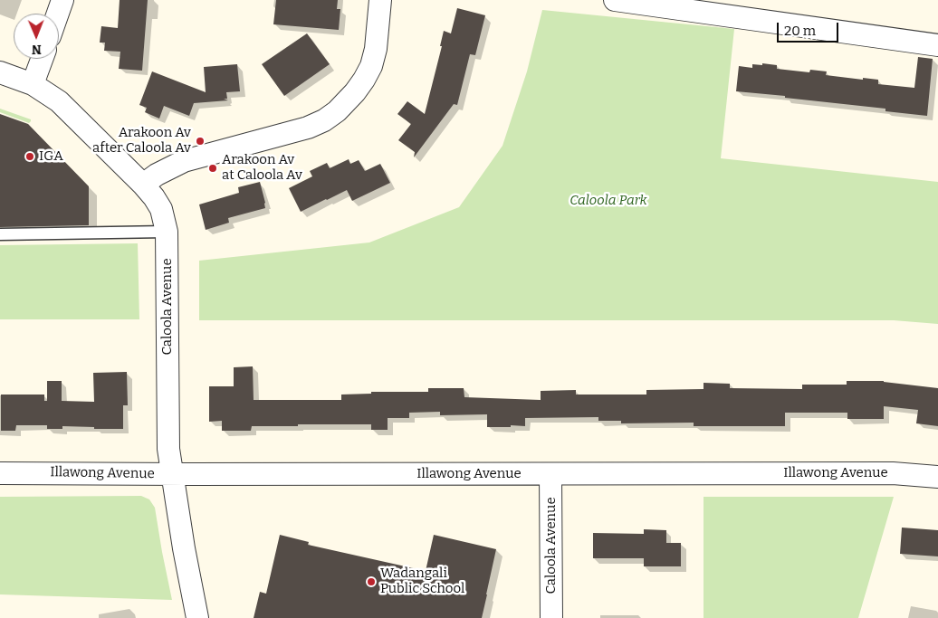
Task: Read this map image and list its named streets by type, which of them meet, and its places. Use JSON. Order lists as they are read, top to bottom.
{
  "streets": {
    "street": ["Caloola Avenue", "Illawong Avenue"]
  },
  "crossings": [
    ["Caloola Avenue", "Illawong Avenue"]
  ],
  "parks": ["Caloola Park"],
  "places": [
    "Arakoon Av after Caloola Av",
    "IGA",
    "Arakoon Av at Caloola Av",
    "Wadangali Public School"
  ],
  "scale_bar": "20 m",
  "north": "bottom"
}
